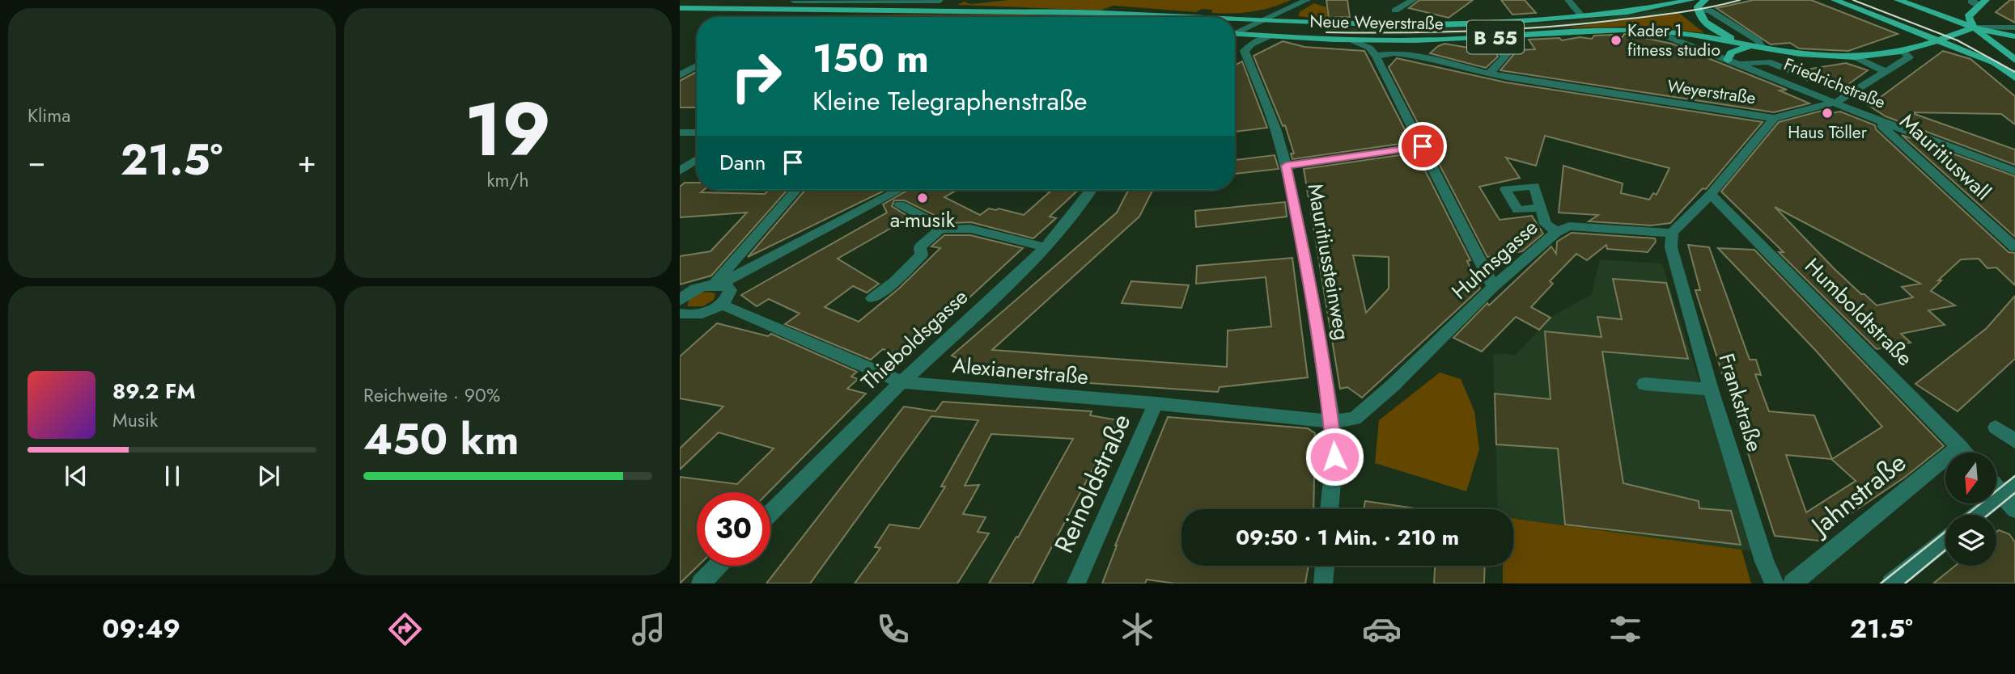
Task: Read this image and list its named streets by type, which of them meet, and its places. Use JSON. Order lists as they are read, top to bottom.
{
  "streets": {
    "main road": ["Neue Weyerstraße", "B 55"],
    "street": [
      "Friedrichstraße",
      "Weyerstraße",
      "Mauritiuswall",
      "Huhnsgasse",
      "Mauritiussteinweg",
      "Humboldtstraße",
      "Thieboldsgasse",
      "Alexianerstraße",
      "Frankstraße",
      "Reinoldstraße",
      "Jahnstraße"
    ]
  },
  "crossings": [
    ["Neue Weyerstraße", "B 55"],
    ["Neue Weyerstraße", "Friedrichstraße"],
    ["Neue Weyerstraße", "Mauritiussteinweg"],
    ["B 55", "Weyerstraße"],
    ["Friedrichstraße", "Weyerstraße"],
    ["Friedrichstraße", "Mauritiuswall"],
    ["Huhnsgasse", "Mauritiussteinweg"],
    ["Huhnsgasse", "Alexianerstraße"],
    ["Huhnsgasse", "Frankstraße"],
    ["Mauritiussteinweg", "Alexianerstraße"],
    ["Humboldtstraße", "Jahnstraße"],
    ["Thieboldsgasse", "Alexianerstraße"],
    ["Alexianerstraße", "Reinoldstraße"]
  ],
  "places": ["Kader 1 fitness studio", "Haus Töller", "a-musik"],
  "north": "bottom",
  "page": {
    "tile": [
      "Klima",
      ["19", "km/h"],
      ["Reichweite · 90%", "450 km"]
    ],
    "turn": ["150 m", "Kleine Telegraphenstraße"],
    "then": "Dann",
    "heat": ["−", "21.5°", "+"],
    "song": ["89.2 FM", "Musik"],
    "limit": "30",
    "trip": "09:50 · 1 Min. · 210 m",
    "tabs": ["09:49", "21.5°"]
  }
}
